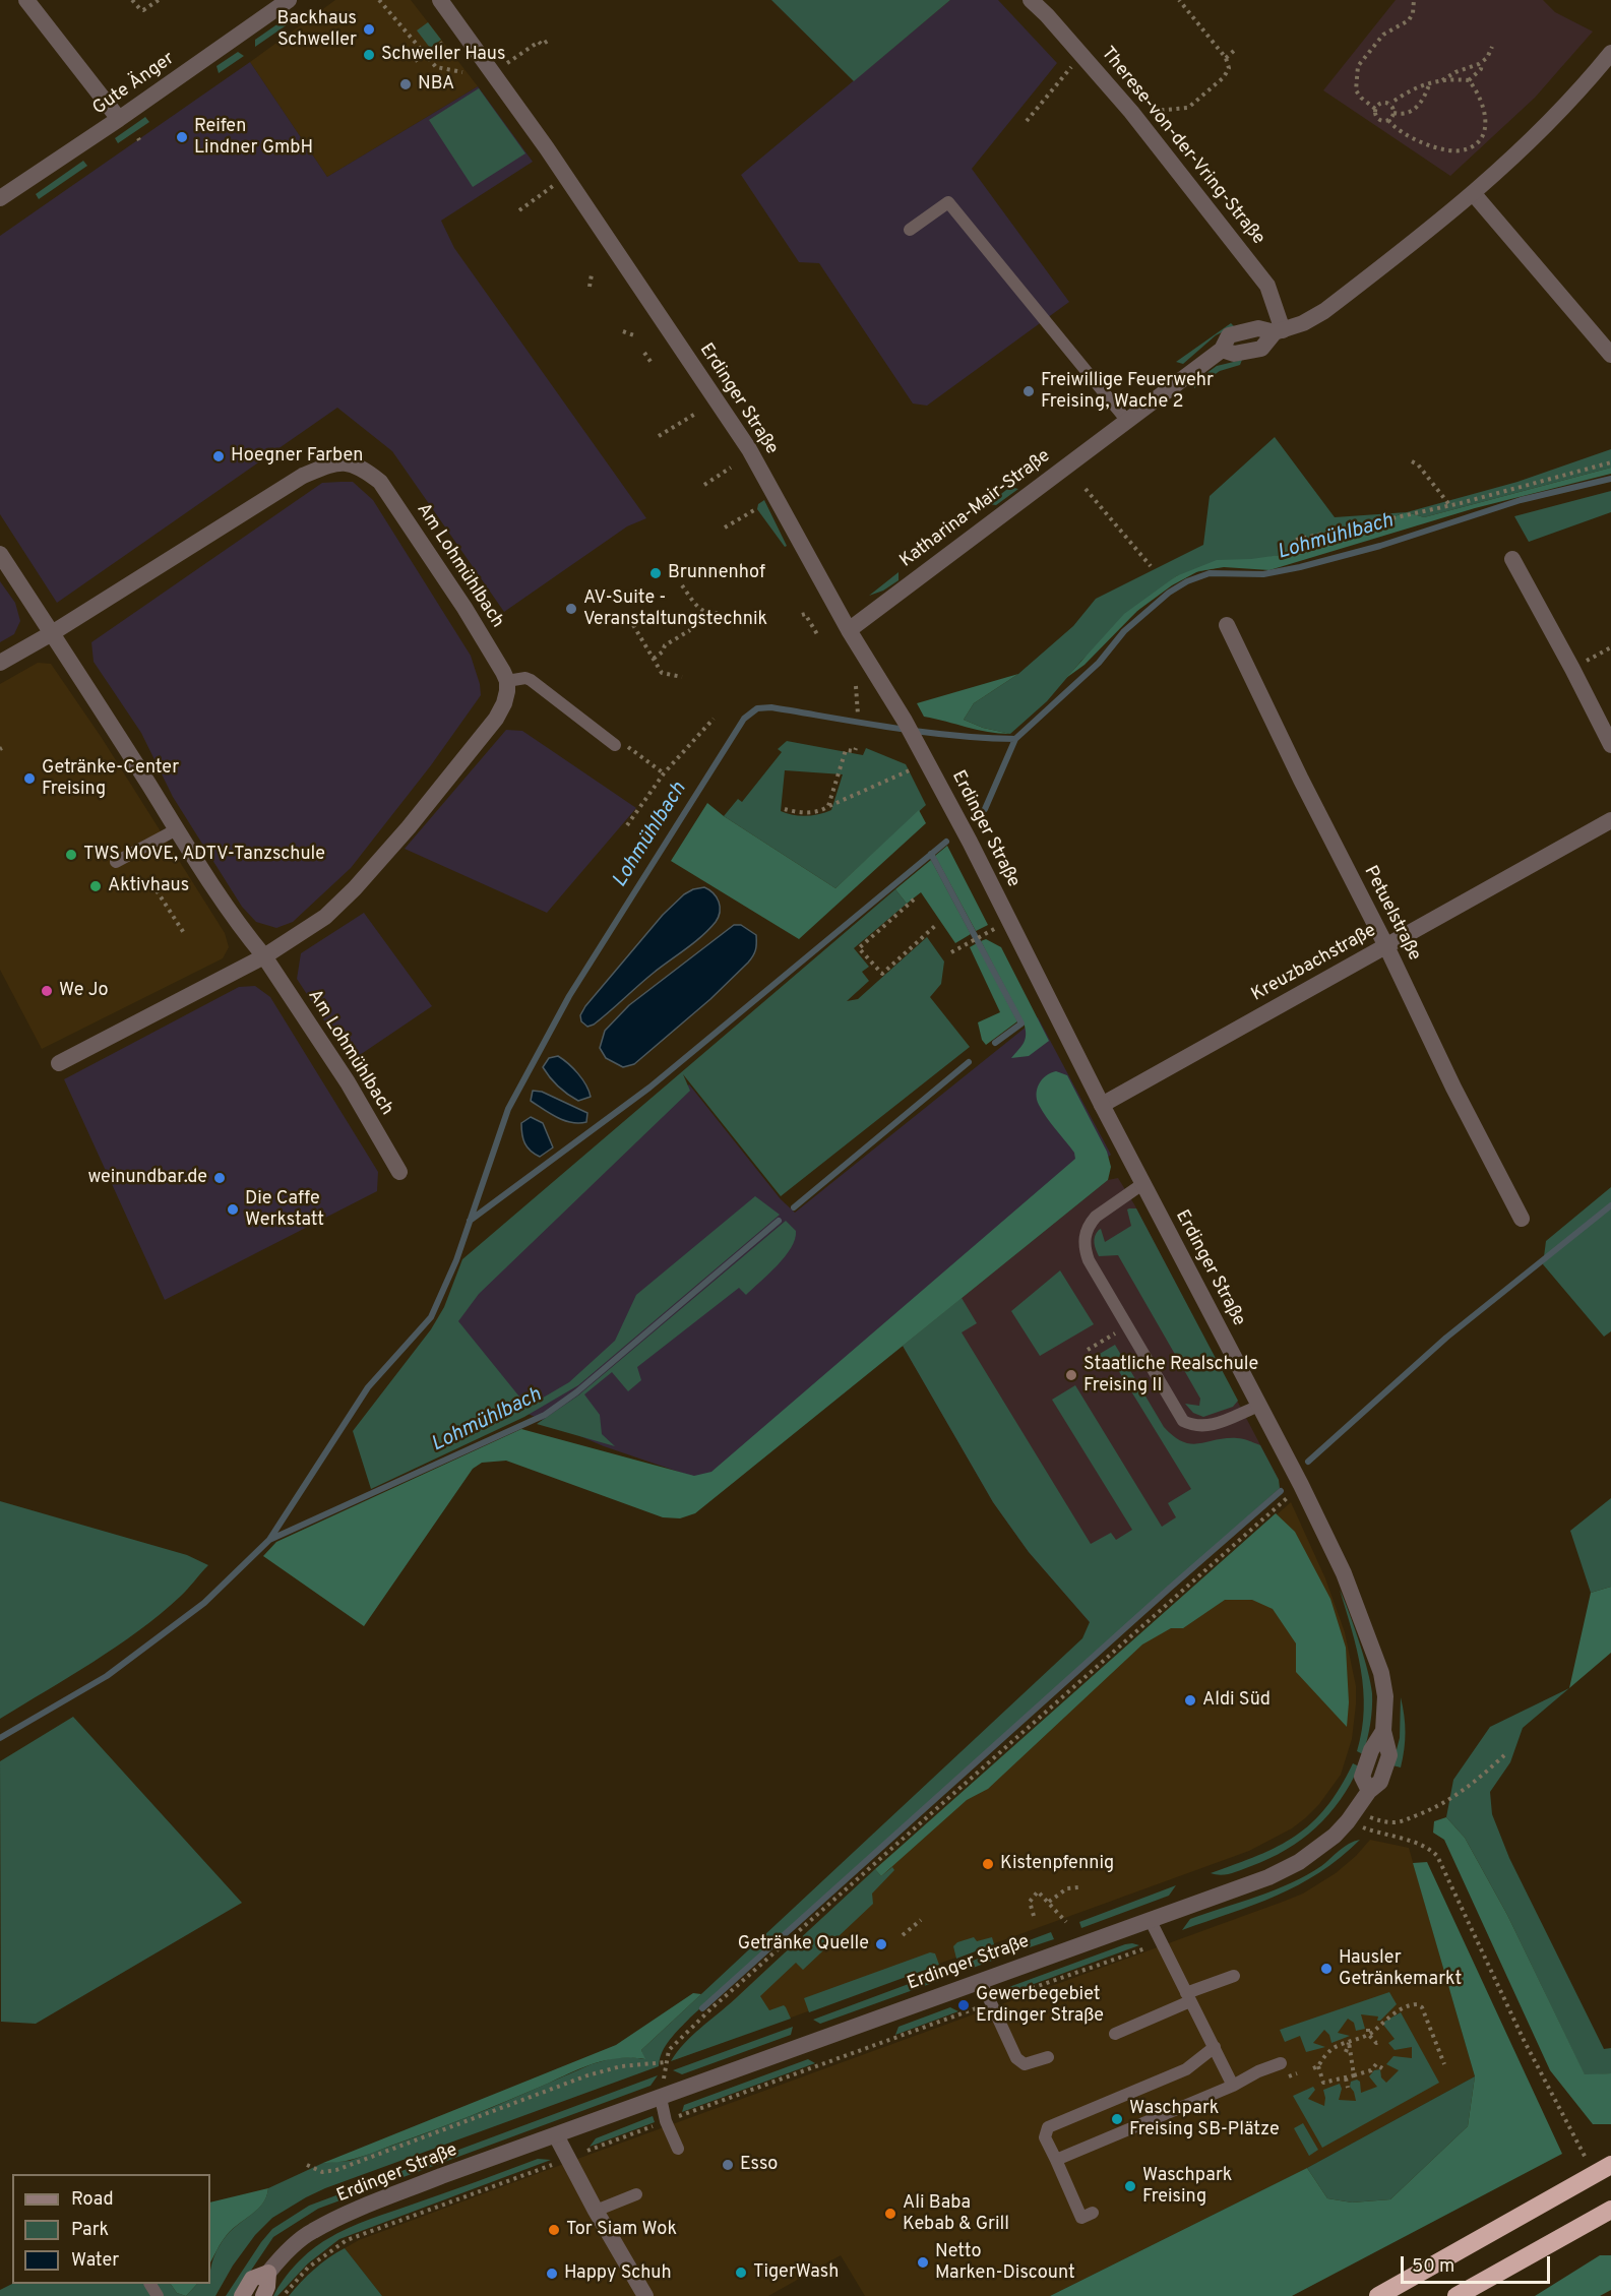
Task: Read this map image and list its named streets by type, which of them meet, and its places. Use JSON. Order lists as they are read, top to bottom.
{
  "streets": {
    "main road": ["Erdinger Straße"],
    "street": [
      "Gute Änger",
      "Therese-von-der-Vring-Straße",
      "Katharina-Mair-Straße",
      "Am Lohmühlbach",
      "Petuelstraße",
      "Kreuzbachstraße"
    ]
  },
  "crossings": [
    ["Therese-von-der-Vring-Straße", "Katharina-Mair-Straße"],
    ["Erdinger Straße", "Katharina-Mair-Straße"],
    ["Erdinger Straße", "Kreuzbachstraße"],
    ["Petuelstraße", "Kreuzbachstraße"]
  ],
  "water": ["Lohmühlbach"],
  "places": [
    "Backhaus Schweller",
    "Schweller Haus",
    "NBA",
    "Reifen Lindner GmbH",
    "Freiwillige Feuerwehr Freising, Wache 2",
    "Hoegner Farben",
    "Brunnenhof",
    "AV-Suite - Veranstaltungstechnik",
    "Getränke-Center Freising",
    "TWS MOVE, ADTV-Tanzschule",
    "Aktivhaus",
    "We Jo",
    "weinundbar.de",
    "Die Caffe Werkstatt",
    "Staatliche Realschule Freising II",
    "Aldi Süd",
    "Kistenpfennig",
    "Getränke Quelle",
    "Hausler Getränkemarkt",
    "Gewerbegebiet Erdinger Straße",
    "Waschpark Freising SB-Plätze",
    "Esso",
    "Waschpark Freising",
    "Ali Baba Kebab & Grill",
    "Tor Siam Wok",
    "Netto Marken-Discount",
    "TigerWash",
    "Happy Schuh"
  ],
  "legend": ["Road", "Park", "Water"],
  "scale_bar": "50 m"
}
